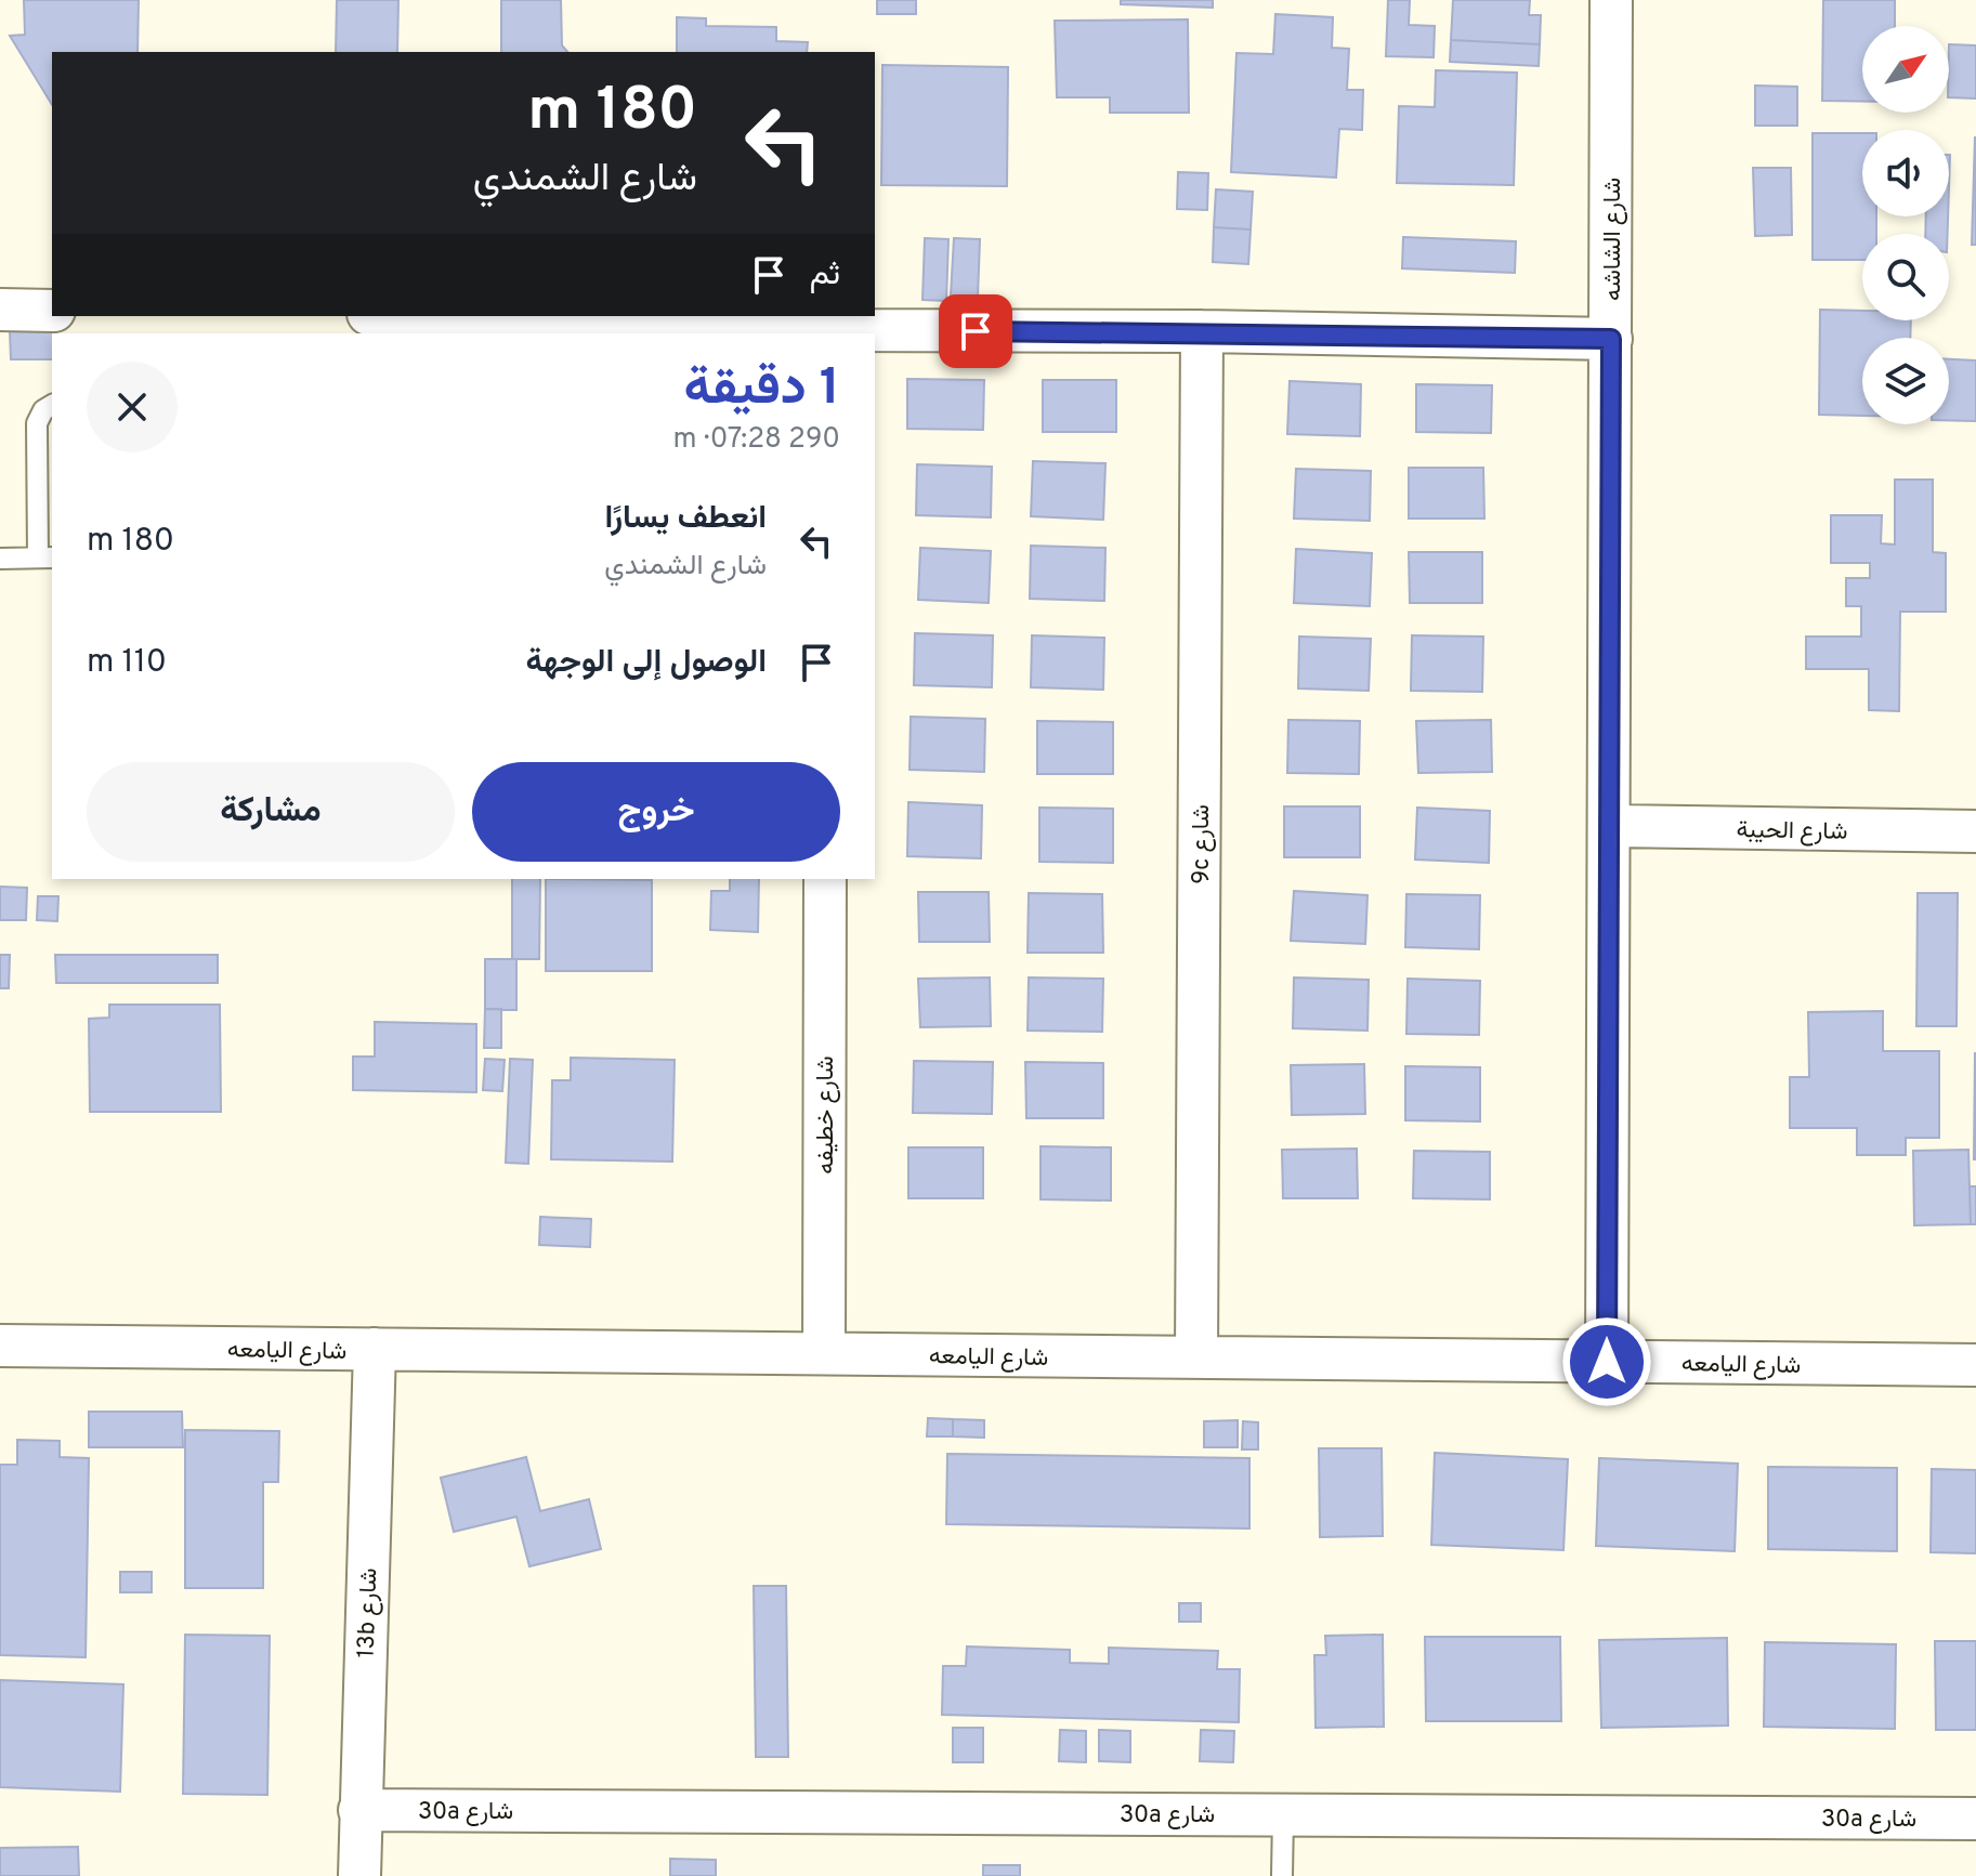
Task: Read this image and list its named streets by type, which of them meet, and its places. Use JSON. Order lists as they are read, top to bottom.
{
  "streets": {
    "street": [
      "شارع الشاشه",
      "شارع الحيبة",
      "9c شارع",
      "شارع خطيفه",
      "شارع اليامعه",
      "13b شارع",
      "30a شارع"
    ]
  },
  "crossings": [
    ["شارع الشاشه", "شارع الحيبة"],
    ["شارع الشاشه", "شارع اليامعه"],
    ["9c شارع", "شارع اليامعه"],
    ["شارع خطيفه", "شارع اليامعه"],
    ["شارع اليامعه", "13b شارع"],
    ["13b شارع", "30a شارع"]
  ],
  "north": "top right",
  "page": {
    "turn": ["180 m", "شارع الشمندي"],
    "then": "ثم",
    "heading": ["1 دقيقة", "290 m · 07:28"],
    "list": [
      {
        "name": "انعطف يسارًا",
        "note": "شارع الشمندي",
        "value": "180 m"
      },
      {
        "name": "الوصول إلى الوجهة",
        "value": "110 m"
      }
    ],
    "buttons": ["خروج", "مشاركة"]
  }
}
